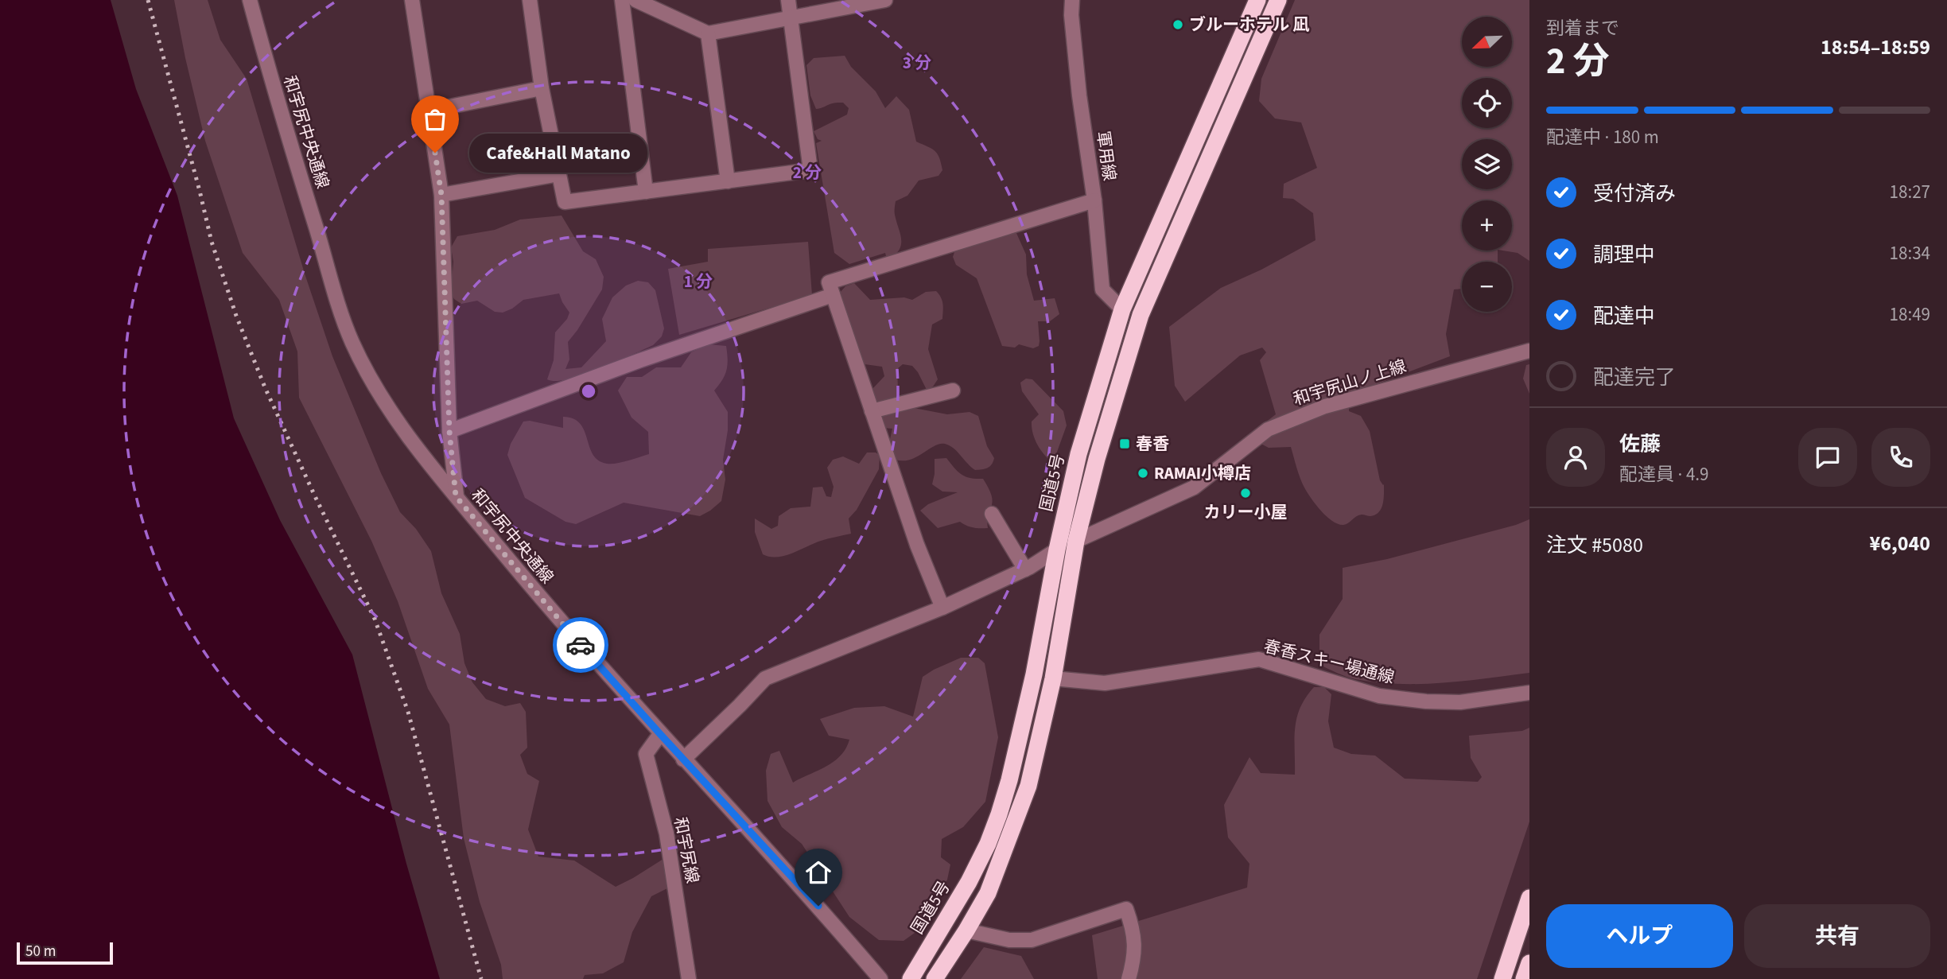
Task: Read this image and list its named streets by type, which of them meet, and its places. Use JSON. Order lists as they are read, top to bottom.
{
  "streets": {
    "highway": ["国道5号"],
    "street": [
      "和宇尻中央通線",
      "軍用線",
      "和宇尻山ノ上線",
      "春香スキー場通線",
      "和宇尻線"
    ]
  },
  "crossings": [
    ["和宇尻中央通線", "和宇尻線"],
    ["軍用線", "国道5号"]
  ],
  "places": {
    "other": [
      "ブルーホテル 凪",
      "Cafe&Hall Matano",
      "RAMAI小樽店",
      "カリー小屋"
    ],
    "transit": ["春香"]
  },
  "scale_bar": "50 m",
  "north": "bottom left",
  "page": {
    "heading": ["2 分", "到着まで", "18:54–18:59"],
    "panel": [
      "佐藤",
      "配達員 · 4.9",
      "注文 #5080",
      "¥6,040"
    ],
    "map_buttons": ["+", "−"],
    "bar": "配達中 · 180 m",
    "bubble": "Cafe&Hall Matano",
    "list": [
      ["受付済み", "18:27"],
      ["調理中", "18:34"],
      ["配達中", "18:49"],
      "配達完了"
    ],
    "buttons": ["ヘルプ", "共有"],
    "scale": "50 m"
  },
  "rings": ["3 分", "2 分", "1 分"]
}
